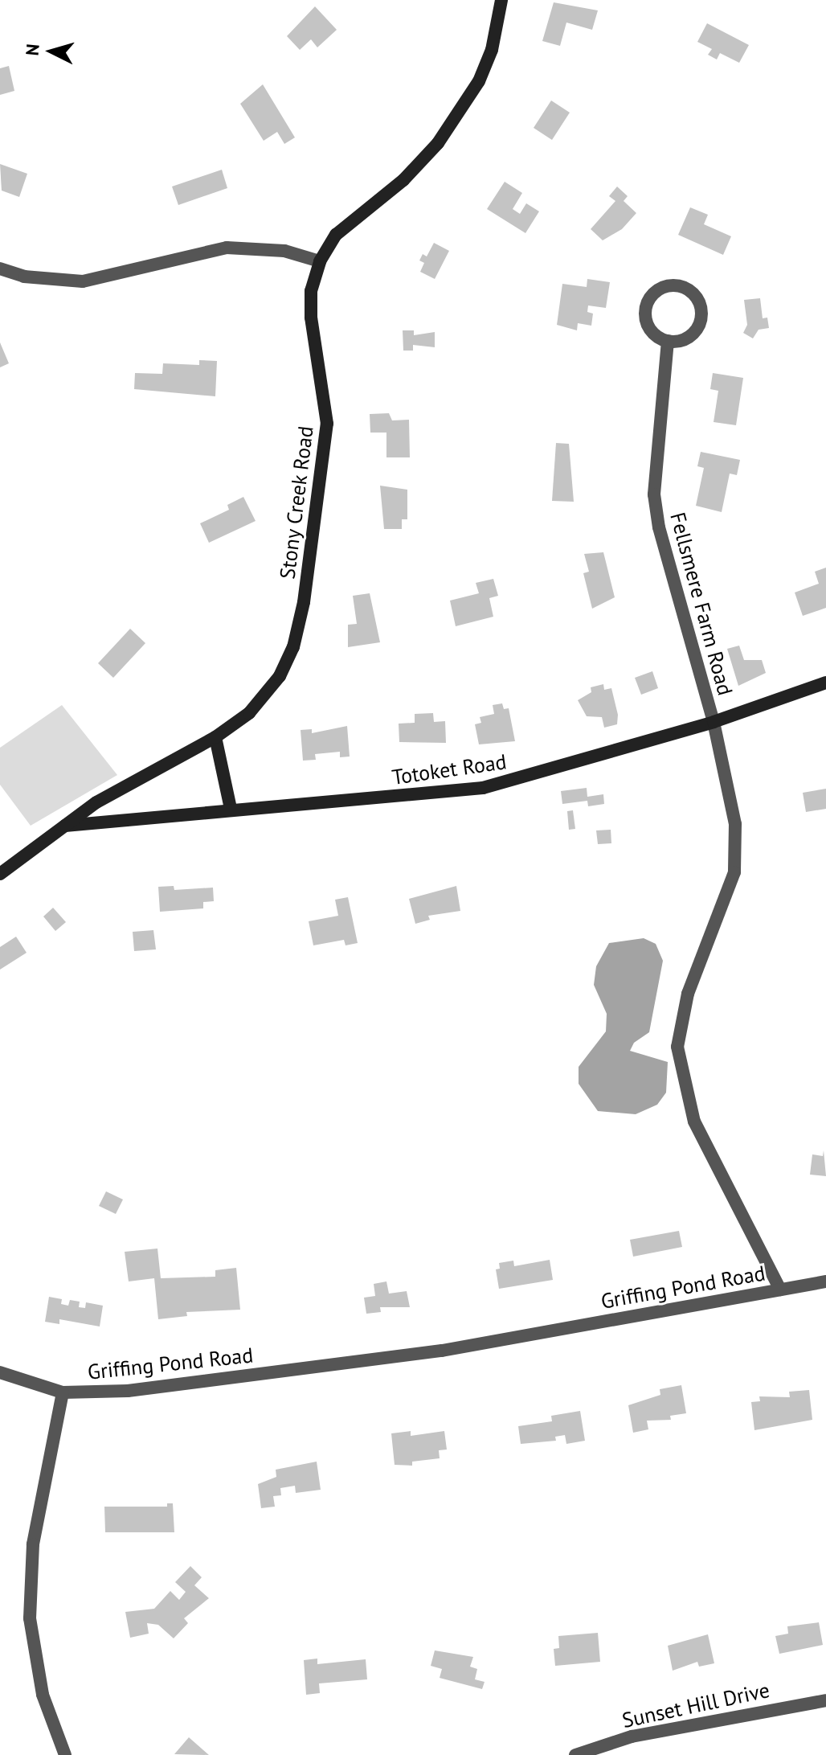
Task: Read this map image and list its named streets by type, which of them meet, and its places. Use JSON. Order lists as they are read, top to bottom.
{
  "streets": {
    "main road": ["Stony Creek Road", "Totoket Road"],
    "street": ["Fellsmere Farm Road", "Griffing Pond Road", "Sunset Hill Drive"]
  },
  "crossings": [
    ["Stony Creek Road", "Totoket Road"],
    ["Fellsmere Farm Road", "Totoket Road"],
    ["Fellsmere Farm Road", "Griffing Pond Road"],
    ["Totoket Road", "Griffing Pond Road"]
  ],
  "north": "left"
}
